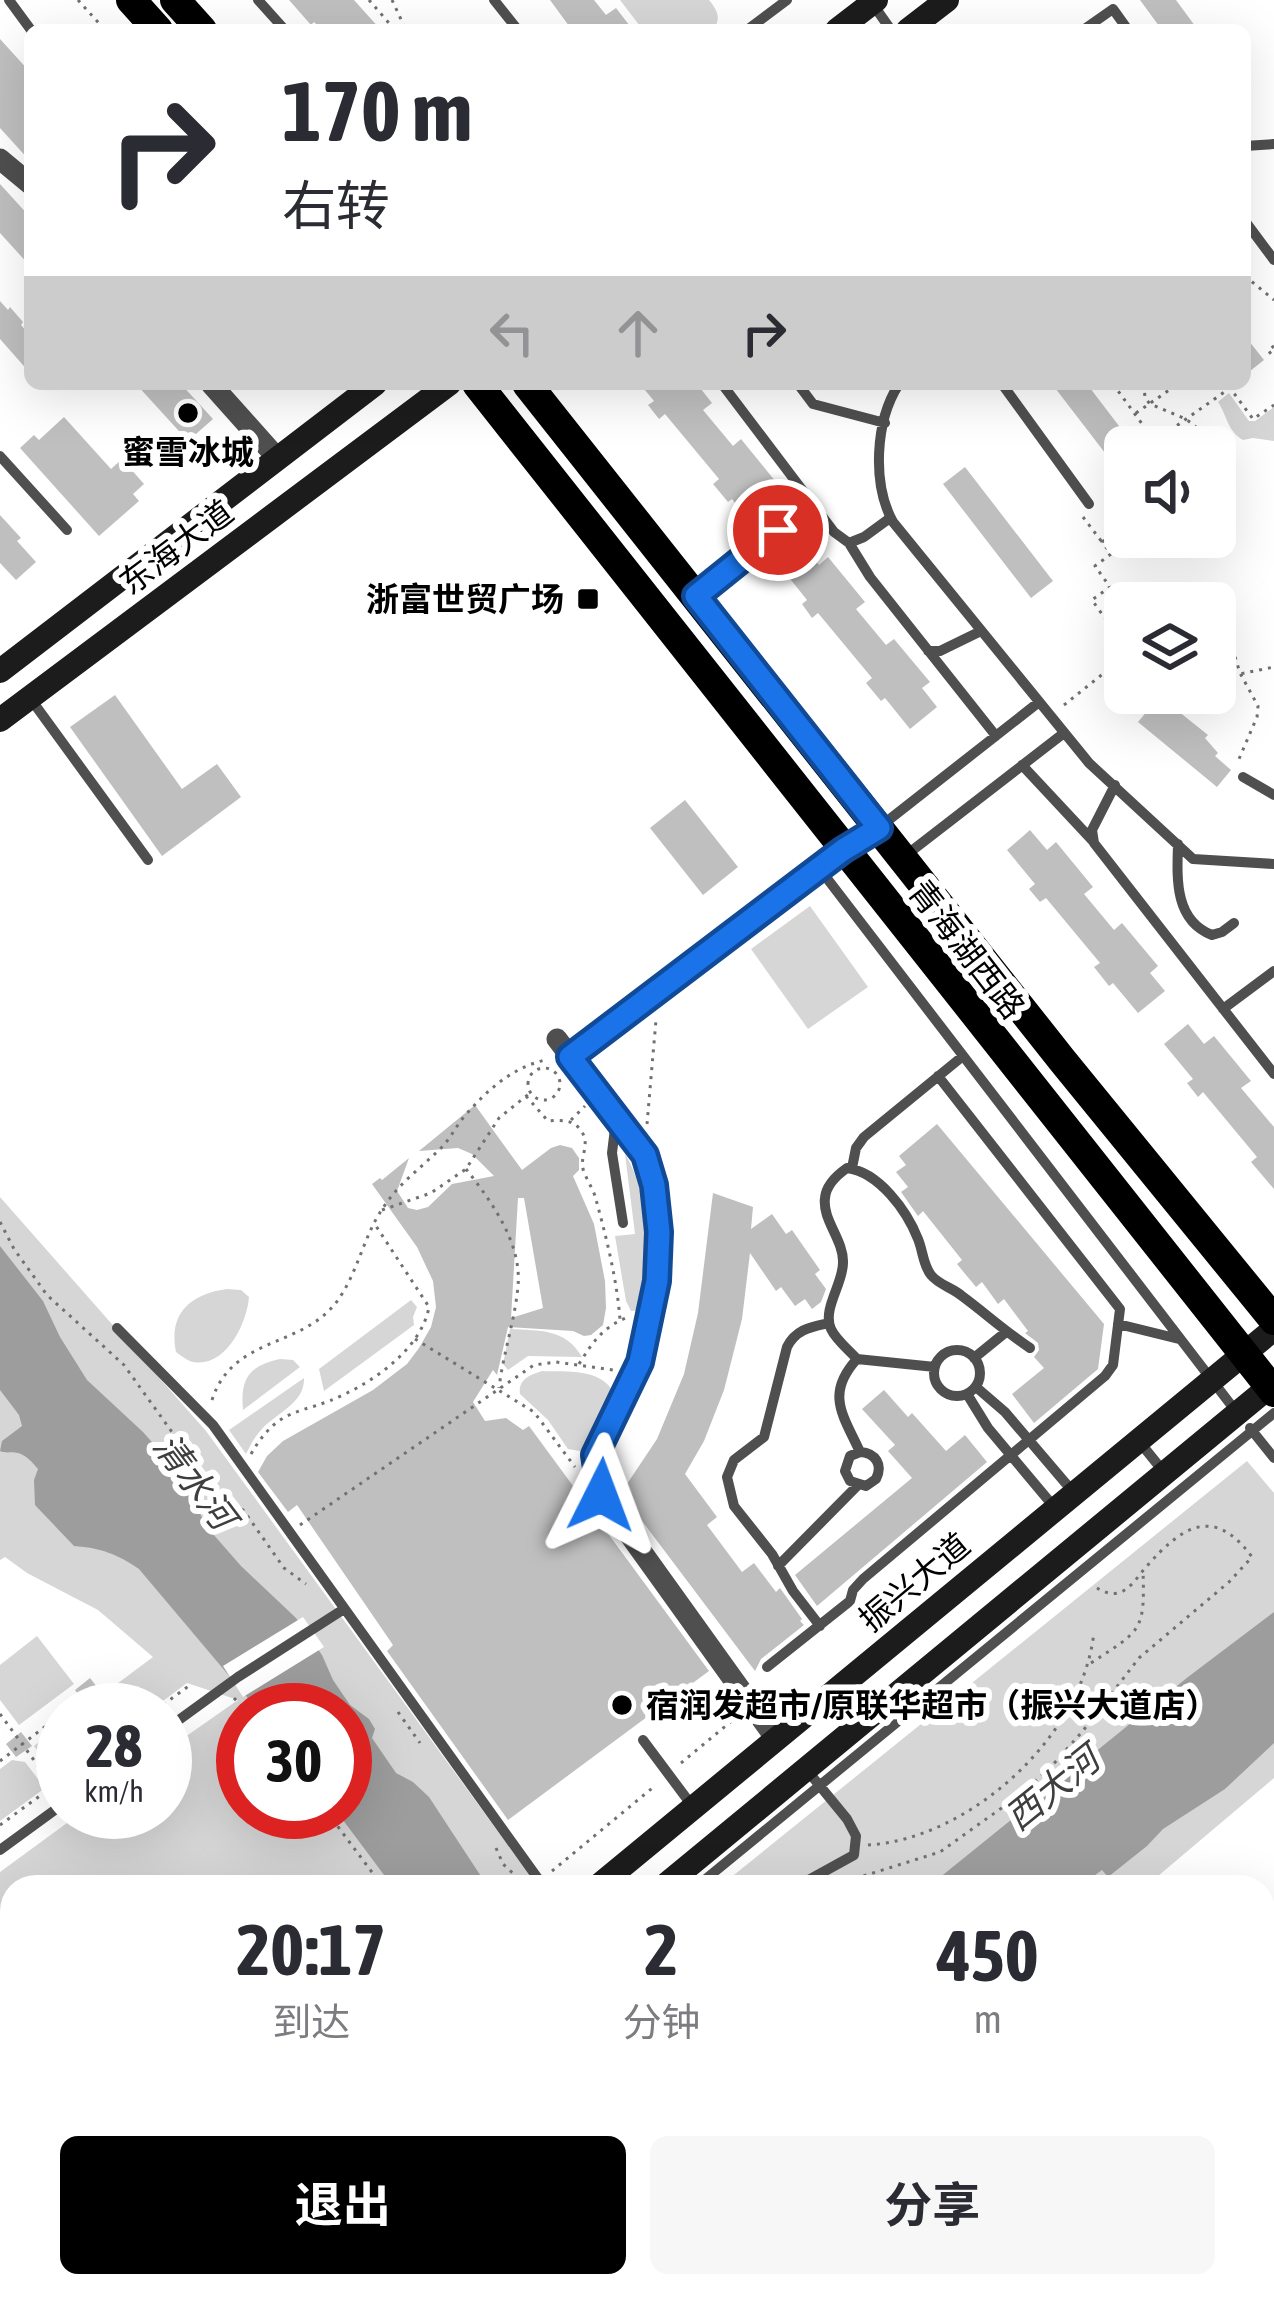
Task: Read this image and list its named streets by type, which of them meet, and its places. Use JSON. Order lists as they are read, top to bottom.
{
  "streets": {
    "main road": ["东海大道", "青海湖西路", "振兴大道"]
  },
  "crossings": [
    ["青海湖西路", "振兴大道"]
  ],
  "water": ["清水河", "西大河"],
  "places": {
    "other": ["蜜雪冰城", "宿润发超市/原联华超市（振兴大道店）"],
    "transit": ["浙富世贸广场"]
  },
  "page": {
    "turn": ["170 m", "右转"],
    "speed": "28 km/h",
    "limit": "30",
    "eta": [
      "20:17",
      "到达",
      "2",
      "分钟",
      "450",
      "m"
    ],
    "buttons": ["退出", "分享"]
  }
}
